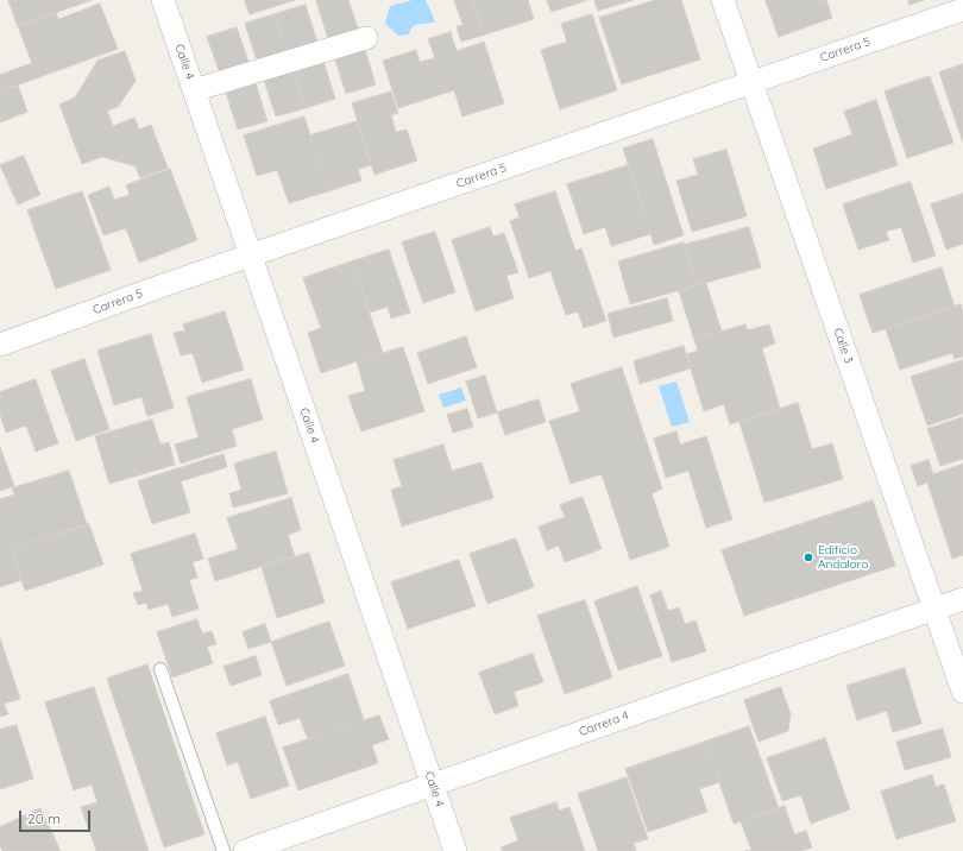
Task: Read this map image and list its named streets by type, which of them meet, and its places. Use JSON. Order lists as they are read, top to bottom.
{
  "streets": {
    "street": [
      "Carrera 5",
      "Calle 4",
      "Calle 3",
      "Carrera 4"
    ]
  },
  "crossings": [
    ["Carrera 5", "Calle 4"],
    ["Carrera 5", "Calle 3"],
    ["Calle 4", "Carrera 4"],
    ["Calle 3", "Carrera 4"]
  ],
  "places": ["Edificio Andaloro"],
  "scale_bar": "20 m"
}
